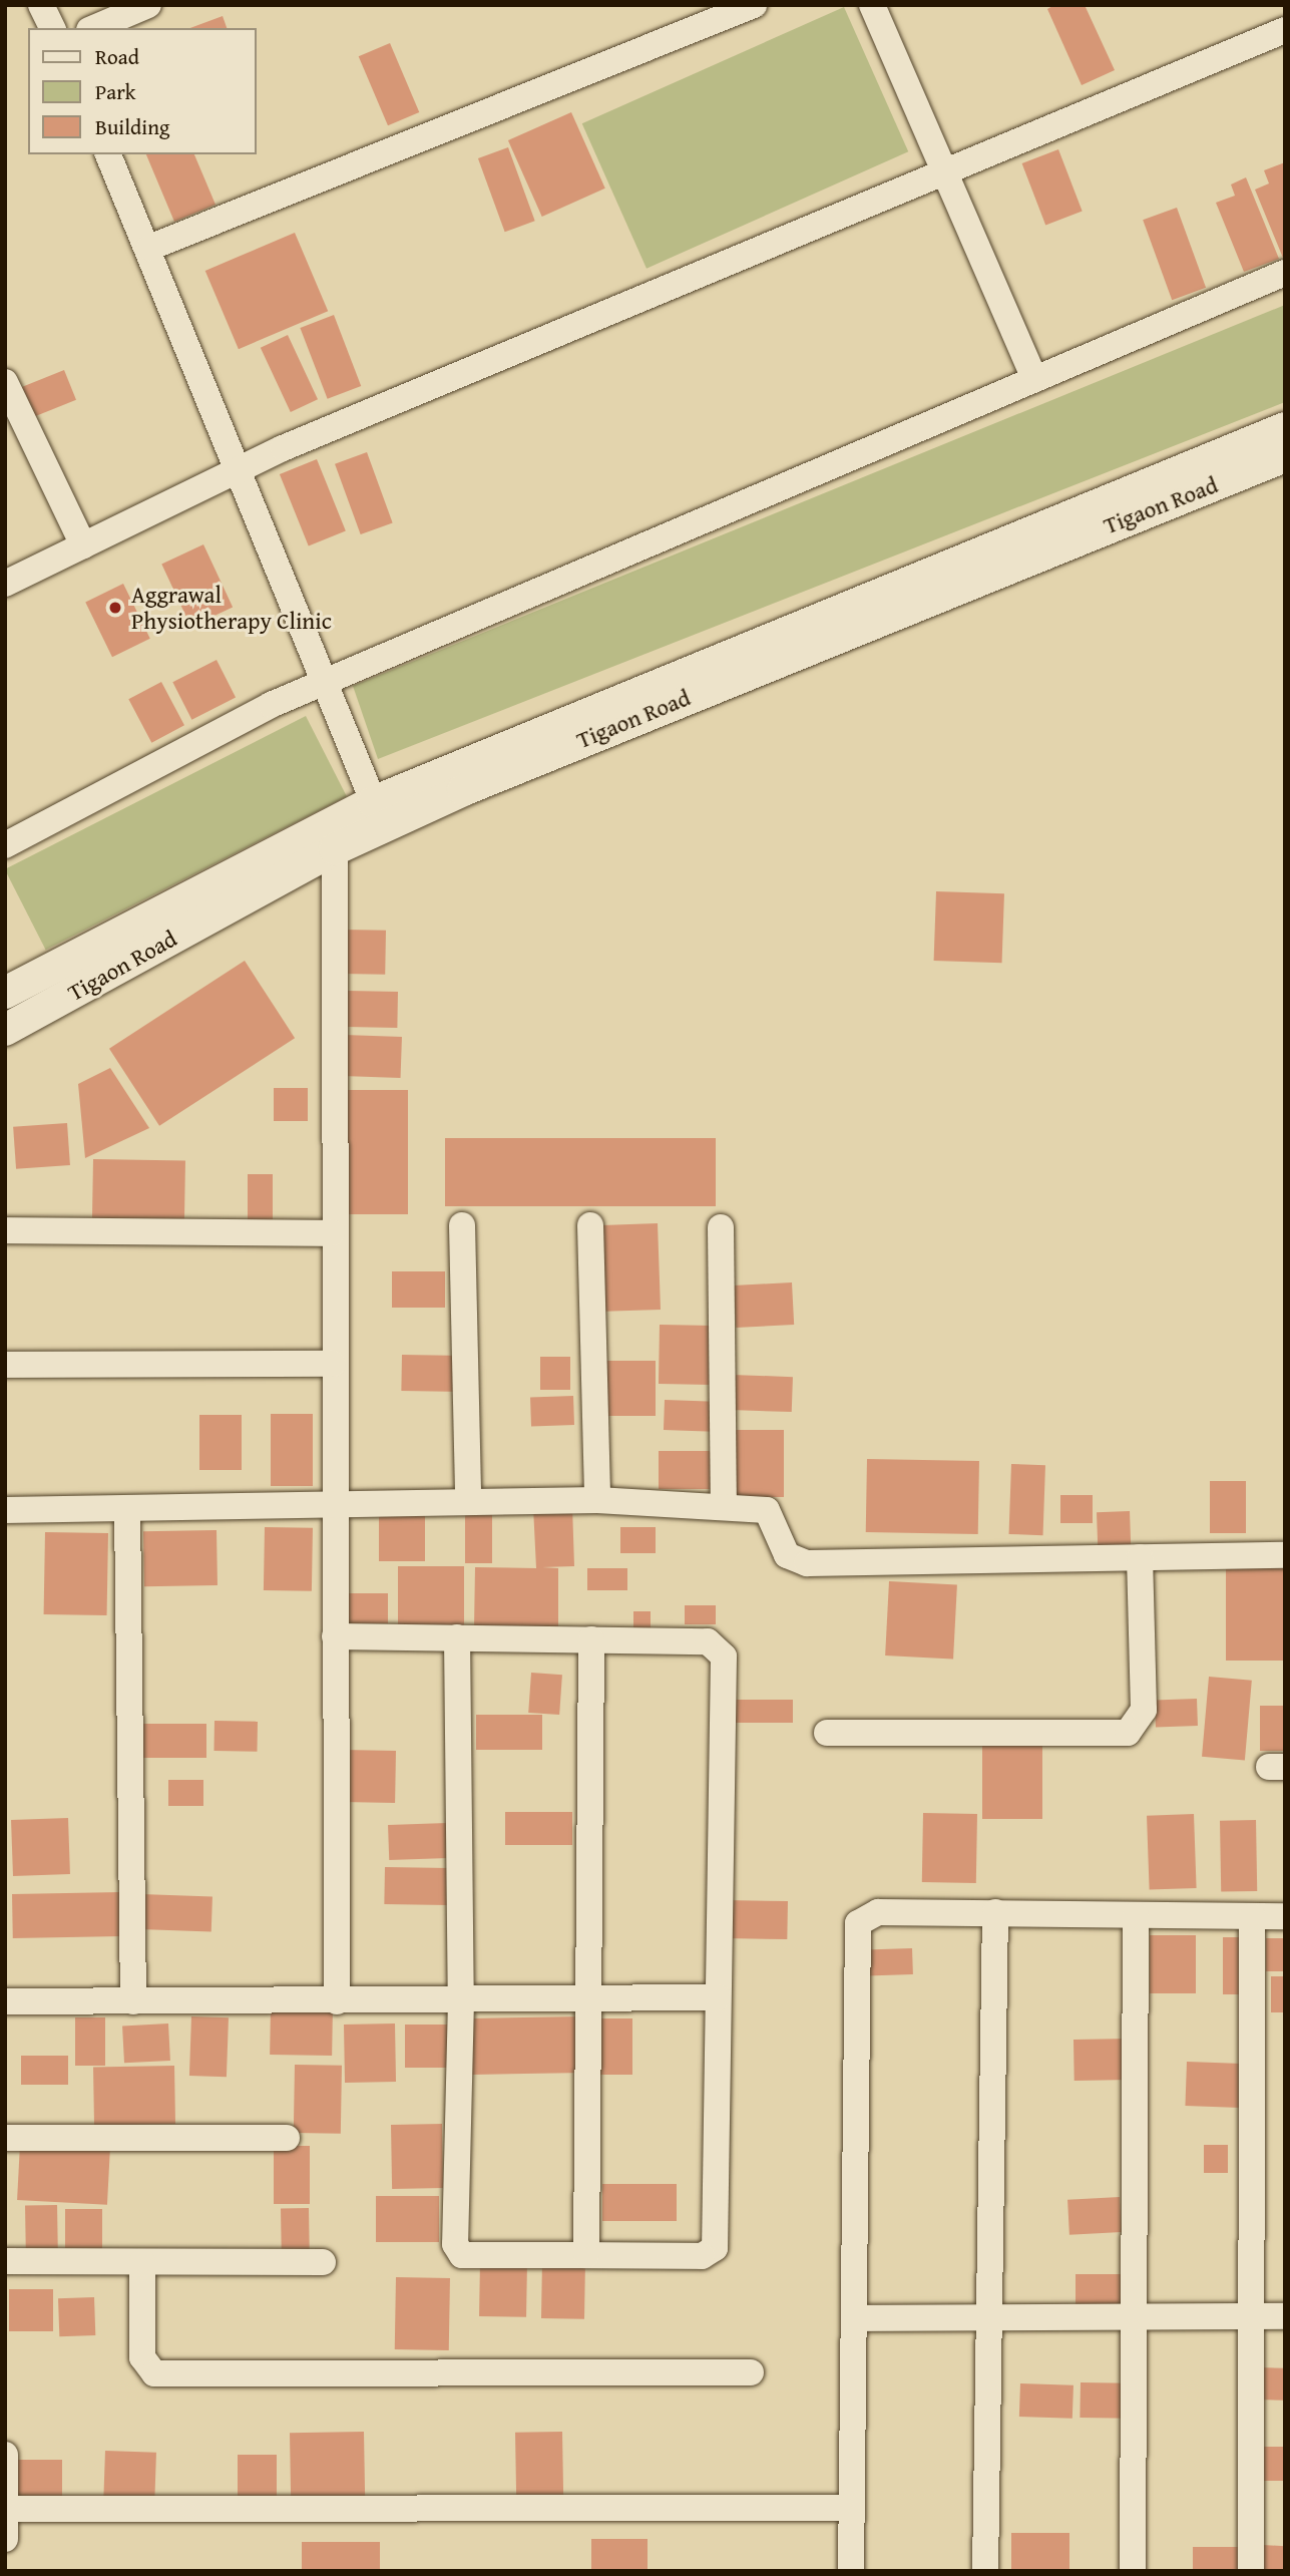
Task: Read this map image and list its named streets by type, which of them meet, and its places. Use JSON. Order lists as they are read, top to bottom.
{
  "streets": {
    "street": ["Tigaon Road"]
  },
  "places": ["Aggrawal Physiotherapy Clinic"],
  "legend": ["Road", "Park", "Building"]
}
